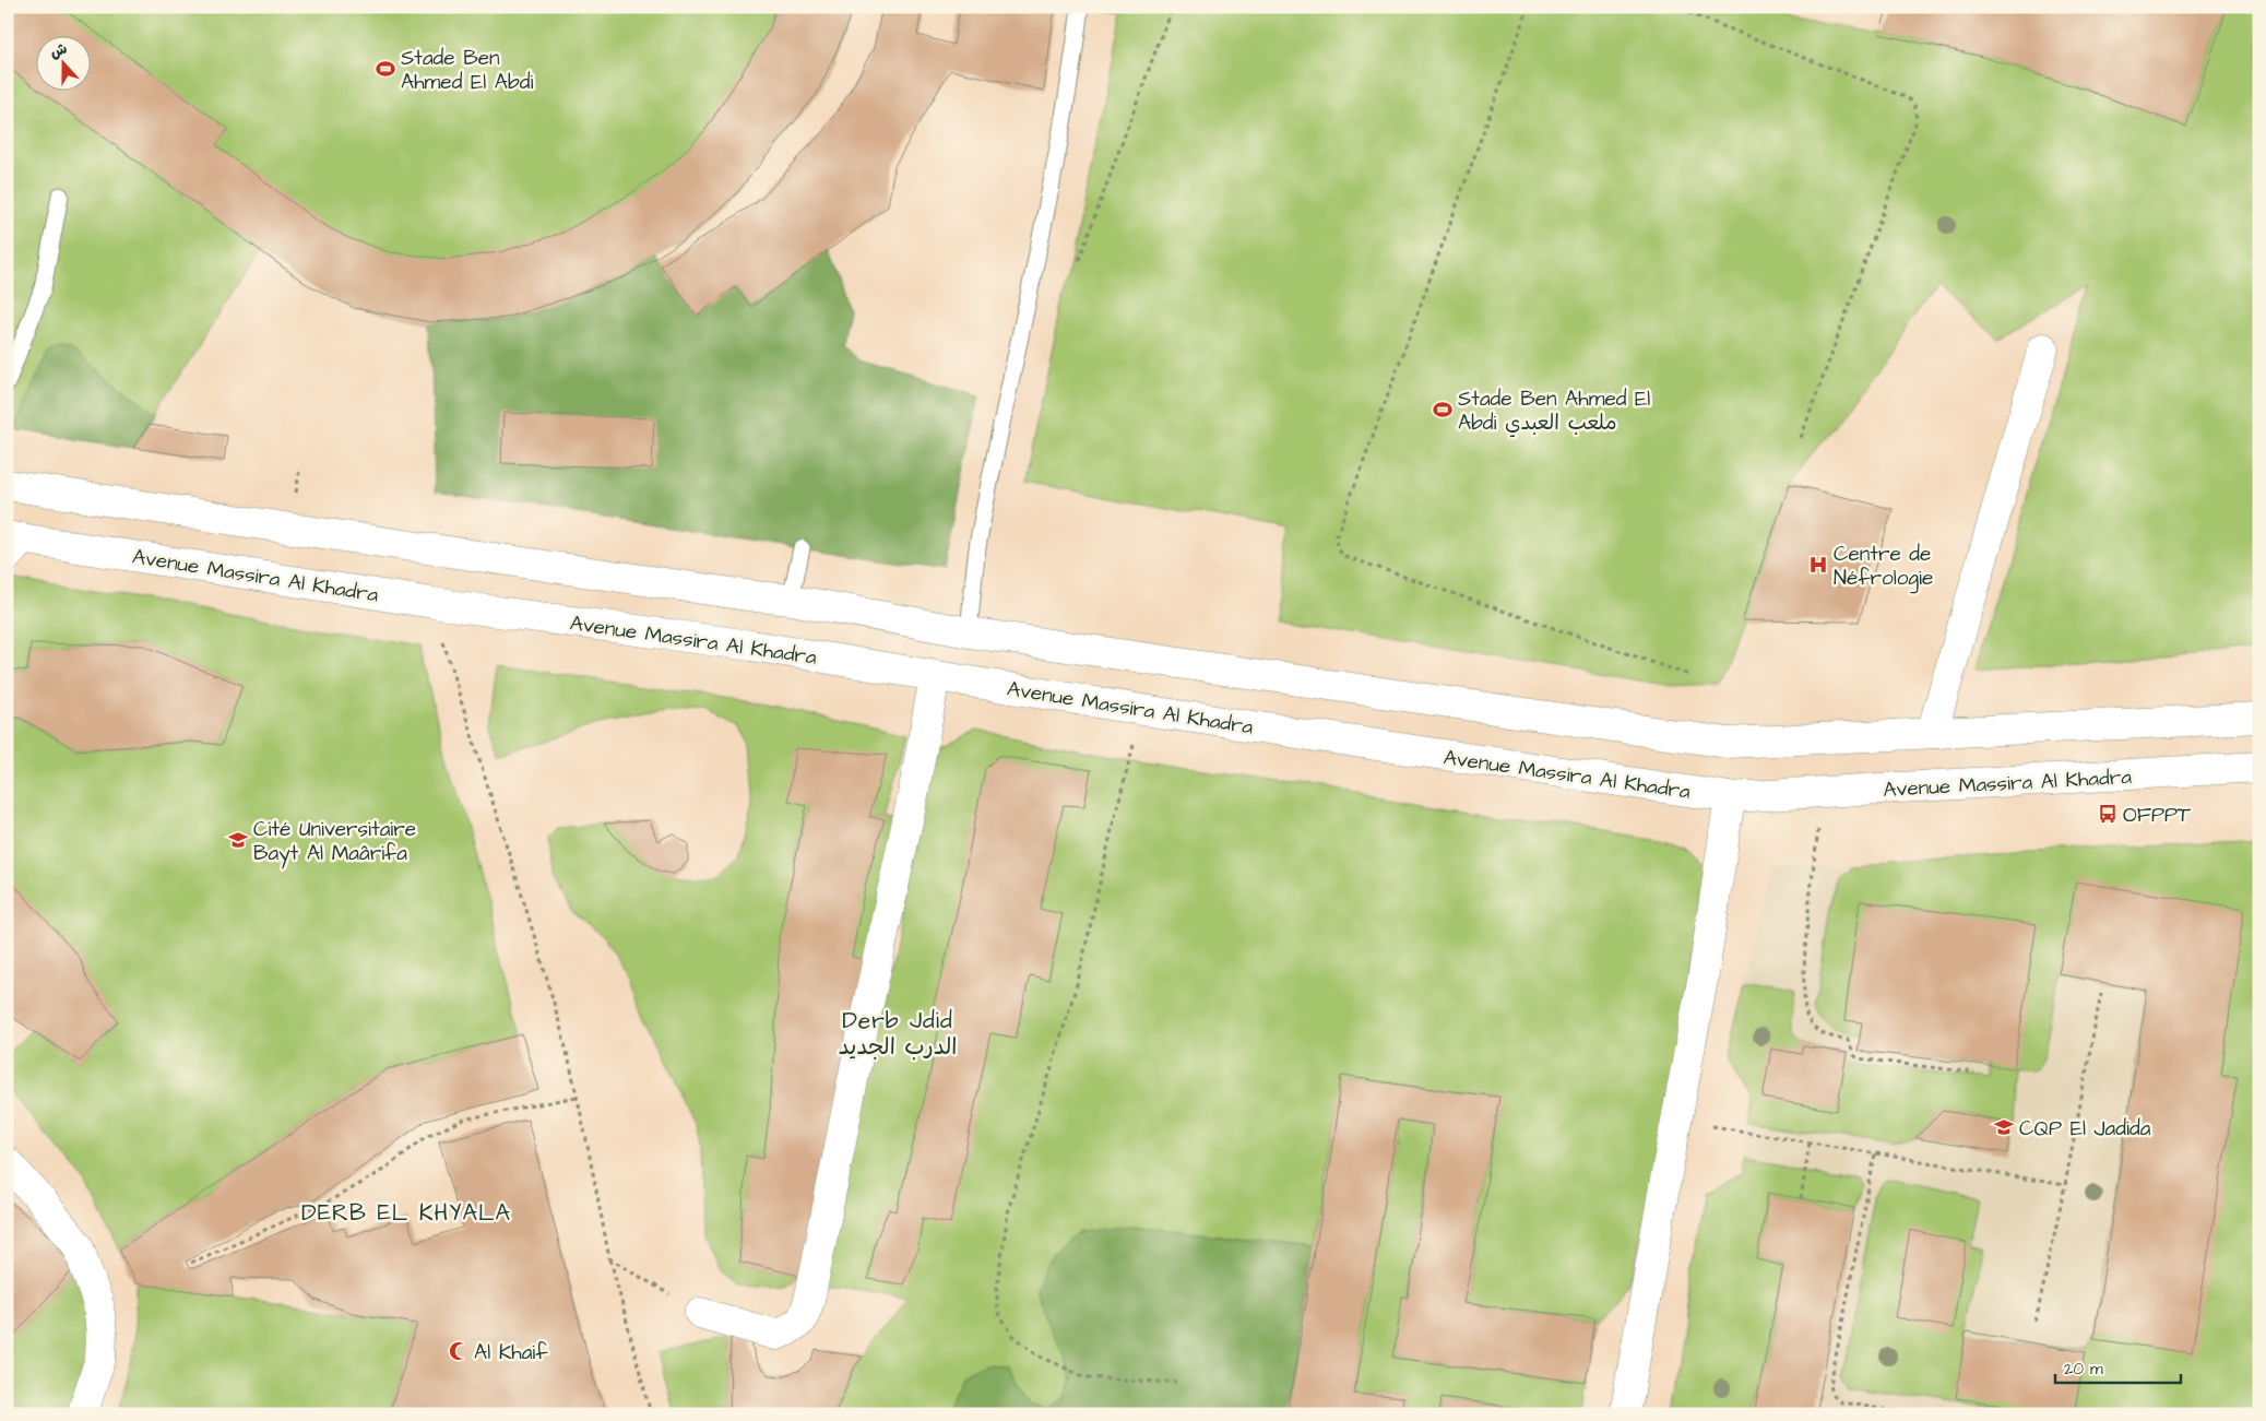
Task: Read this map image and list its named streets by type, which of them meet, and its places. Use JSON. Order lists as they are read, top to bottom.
{
  "streets": {
    "street": ["Avenue Massira Al Khadra"]
  },
  "districts": ["Derb Jdid الدرب الجديد", "DERB EL KHYALA"],
  "places": {
    "sports": ["Stade Ben Ahmed El Abdi", "Stade Ben Ahmed El Abdi ملعب العبدي"],
    "hospital": ["Centre de Néfrologie"],
    "bus stop": ["OFPPT"],
    "school or university": ["Cité Universitaire Bayt Al Maârifa", "CQP El Jadida"],
    "mosque": ["Al Khaif"]
  },
  "scale_bar": "20 m",
  "north": "top"
}
